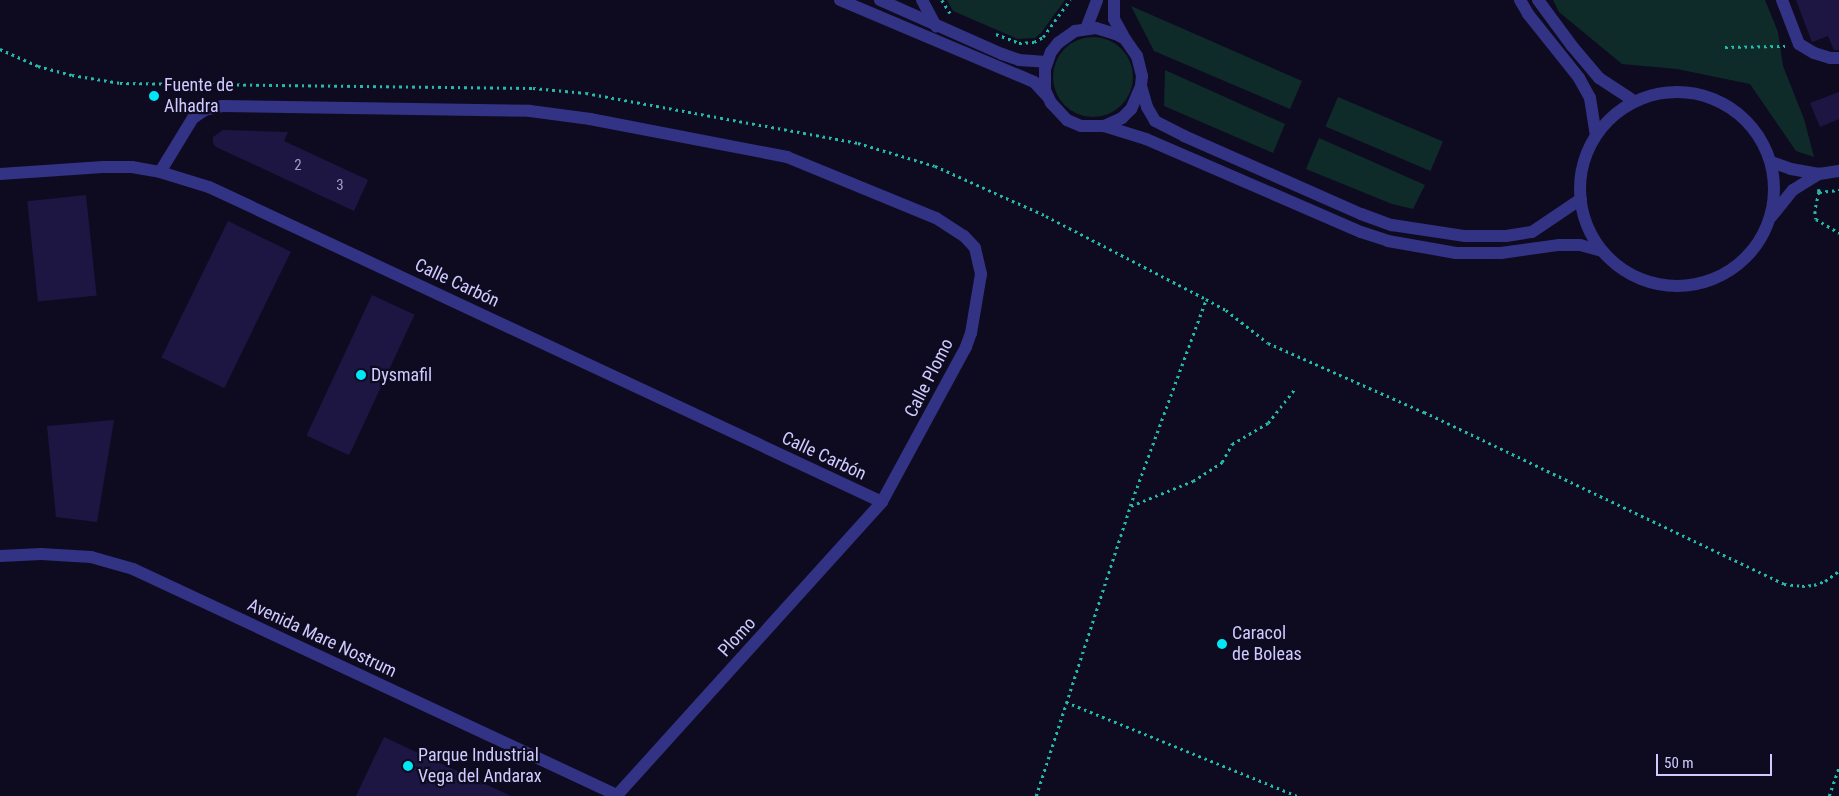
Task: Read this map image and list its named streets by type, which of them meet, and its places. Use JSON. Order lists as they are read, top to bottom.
{
  "streets": {
    "street": [
      "Calle Carbón",
      "Calle Plomo",
      "Plomo",
      "Avenida Mare Nostrum"
    ]
  },
  "crossings": [
    ["Calle Carbón", "Calle Plomo"],
    ["Calle Carbón", "Plomo"],
    ["Calle Plomo", "Plomo"],
    ["Plomo", "Avenida Mare Nostrum"]
  ],
  "places": [
    "Fuente de Alhadra",
    "Dysmafil",
    "Caracol de Boleas",
    "Parque Industrial Vega del Andarax"
  ],
  "house_numbers": ["2", "3"],
  "scale_bar": "50 m"
}
